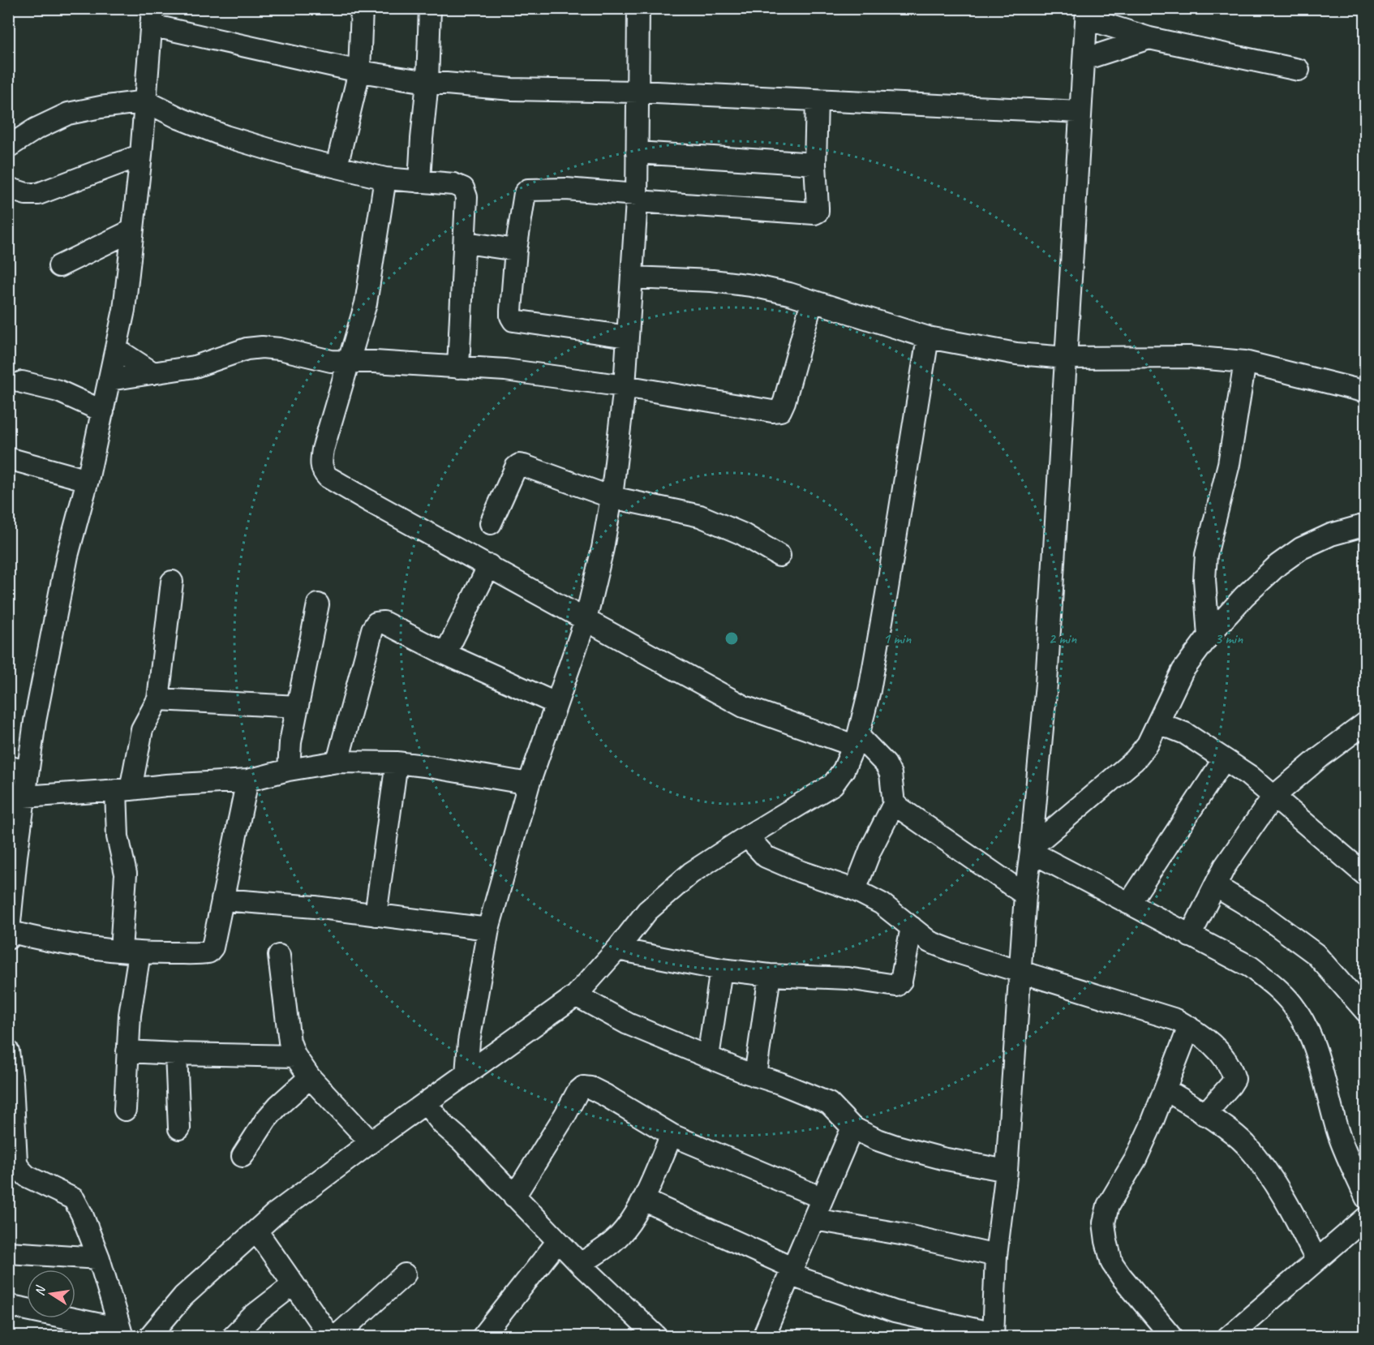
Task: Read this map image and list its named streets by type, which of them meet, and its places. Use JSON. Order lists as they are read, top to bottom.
{
  "north": "left",
  "rings": ["1 min", "2 min", "3 min"]
}
